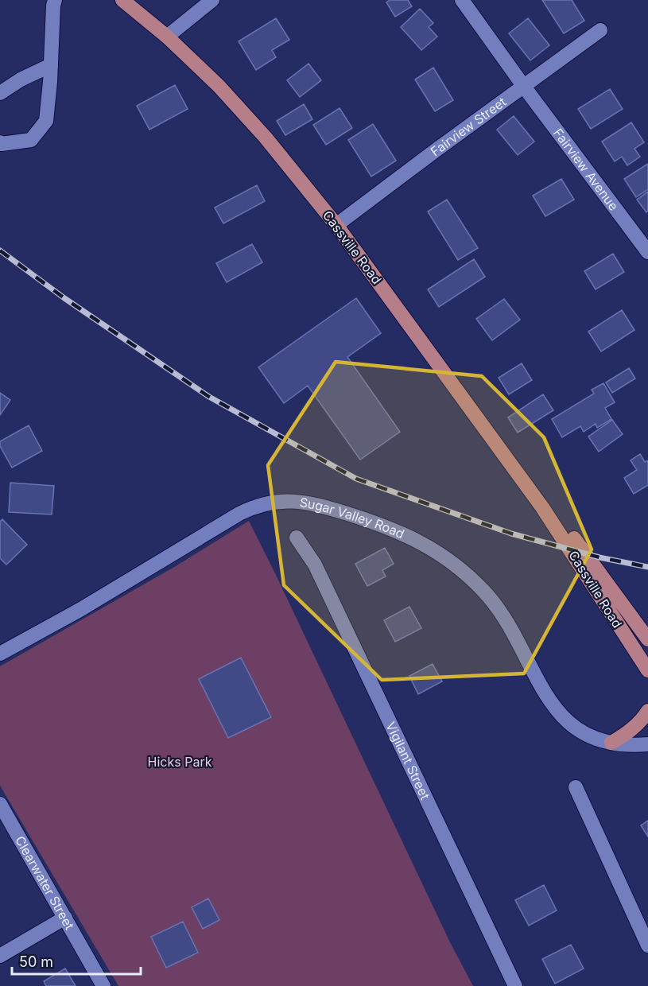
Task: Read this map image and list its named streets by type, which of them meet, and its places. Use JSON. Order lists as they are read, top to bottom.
{
  "streets": {
    "main road": ["Cassville Road"],
    "street": [
      "Fairview Street",
      "Fairview Avenue",
      "Sugar Valley Road",
      "Vigilant Street",
      "Clearwater Street"
    ]
  },
  "crossings": [
    ["Fairview Street", "Fairview Avenue"],
    ["Fairview Street", "Cassville Road"]
  ],
  "parks": ["Hicks Park"],
  "scale_bar": "50 m"
}
